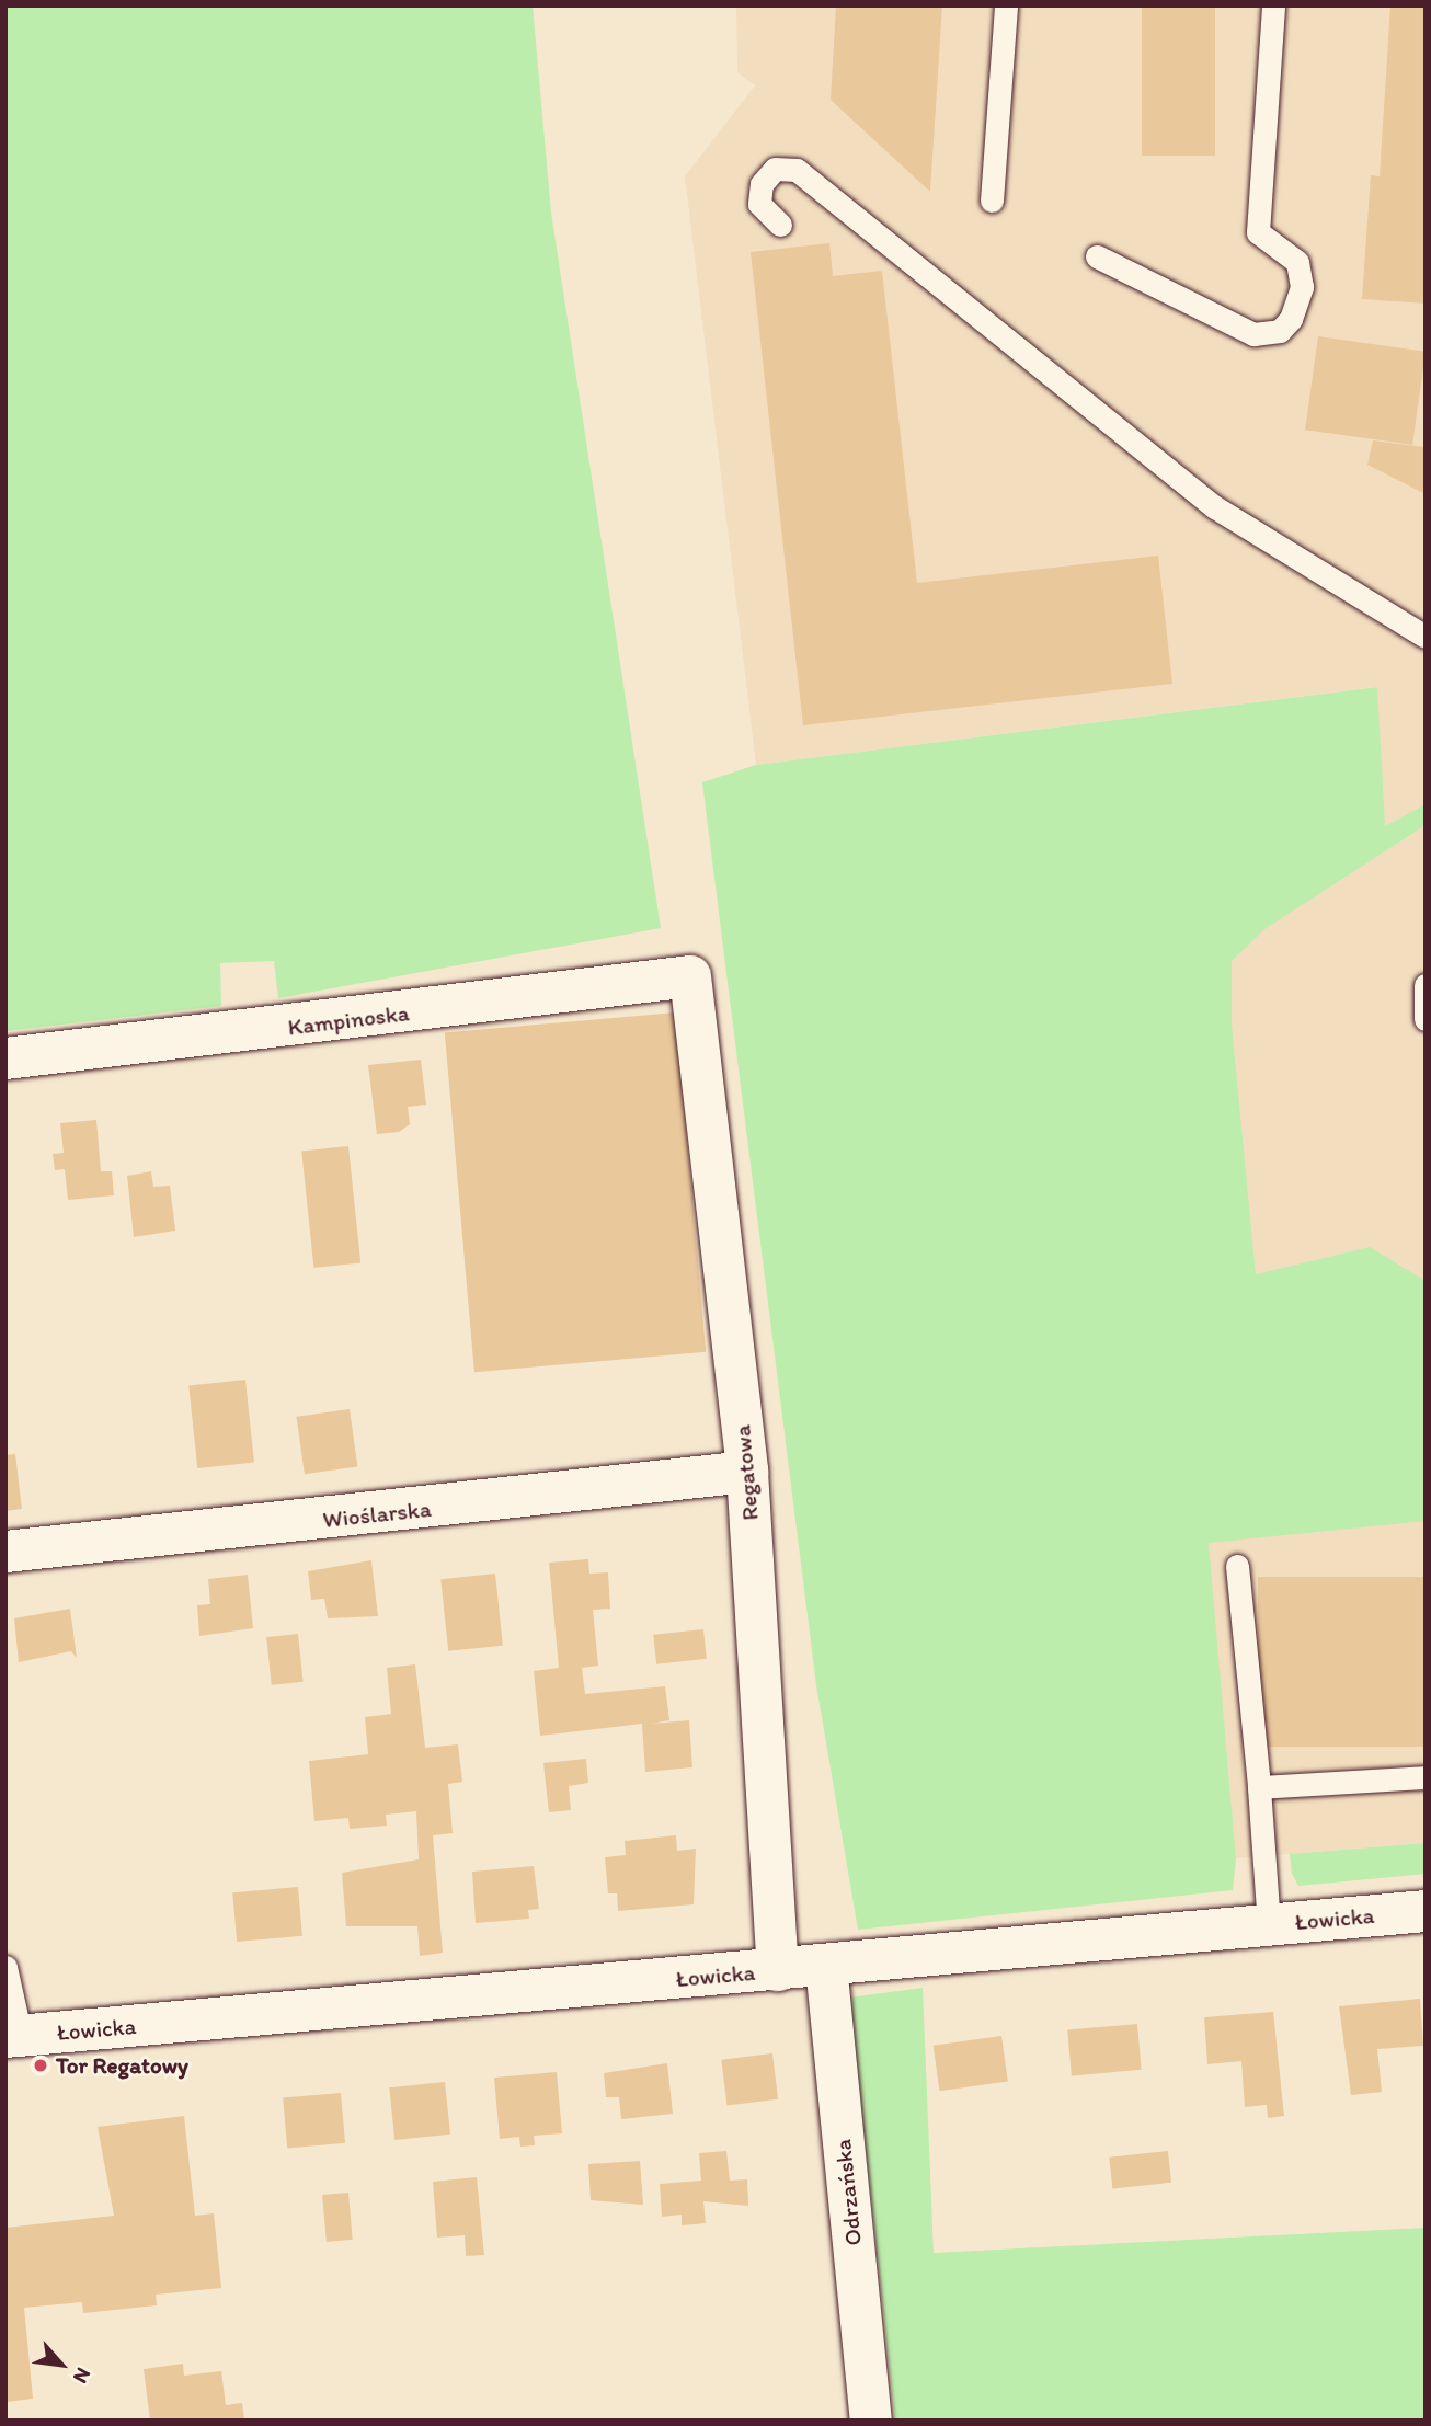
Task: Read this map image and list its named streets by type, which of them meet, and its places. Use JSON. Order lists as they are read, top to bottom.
{
  "streets": {
    "street": [
      "Kampinoska",
      "Regatowa",
      "Wioślarska",
      "Łowicka",
      "Odrzańska"
    ]
  },
  "crossings": [
    ["Kampinoska", "Regatowa"],
    ["Regatowa", "Wioślarska"],
    ["Regatowa", "Łowicka"],
    ["Łowicka", "Odrzańska"]
  ],
  "places": ["Tor Regatowy"],
  "north": "bottom right"
}
